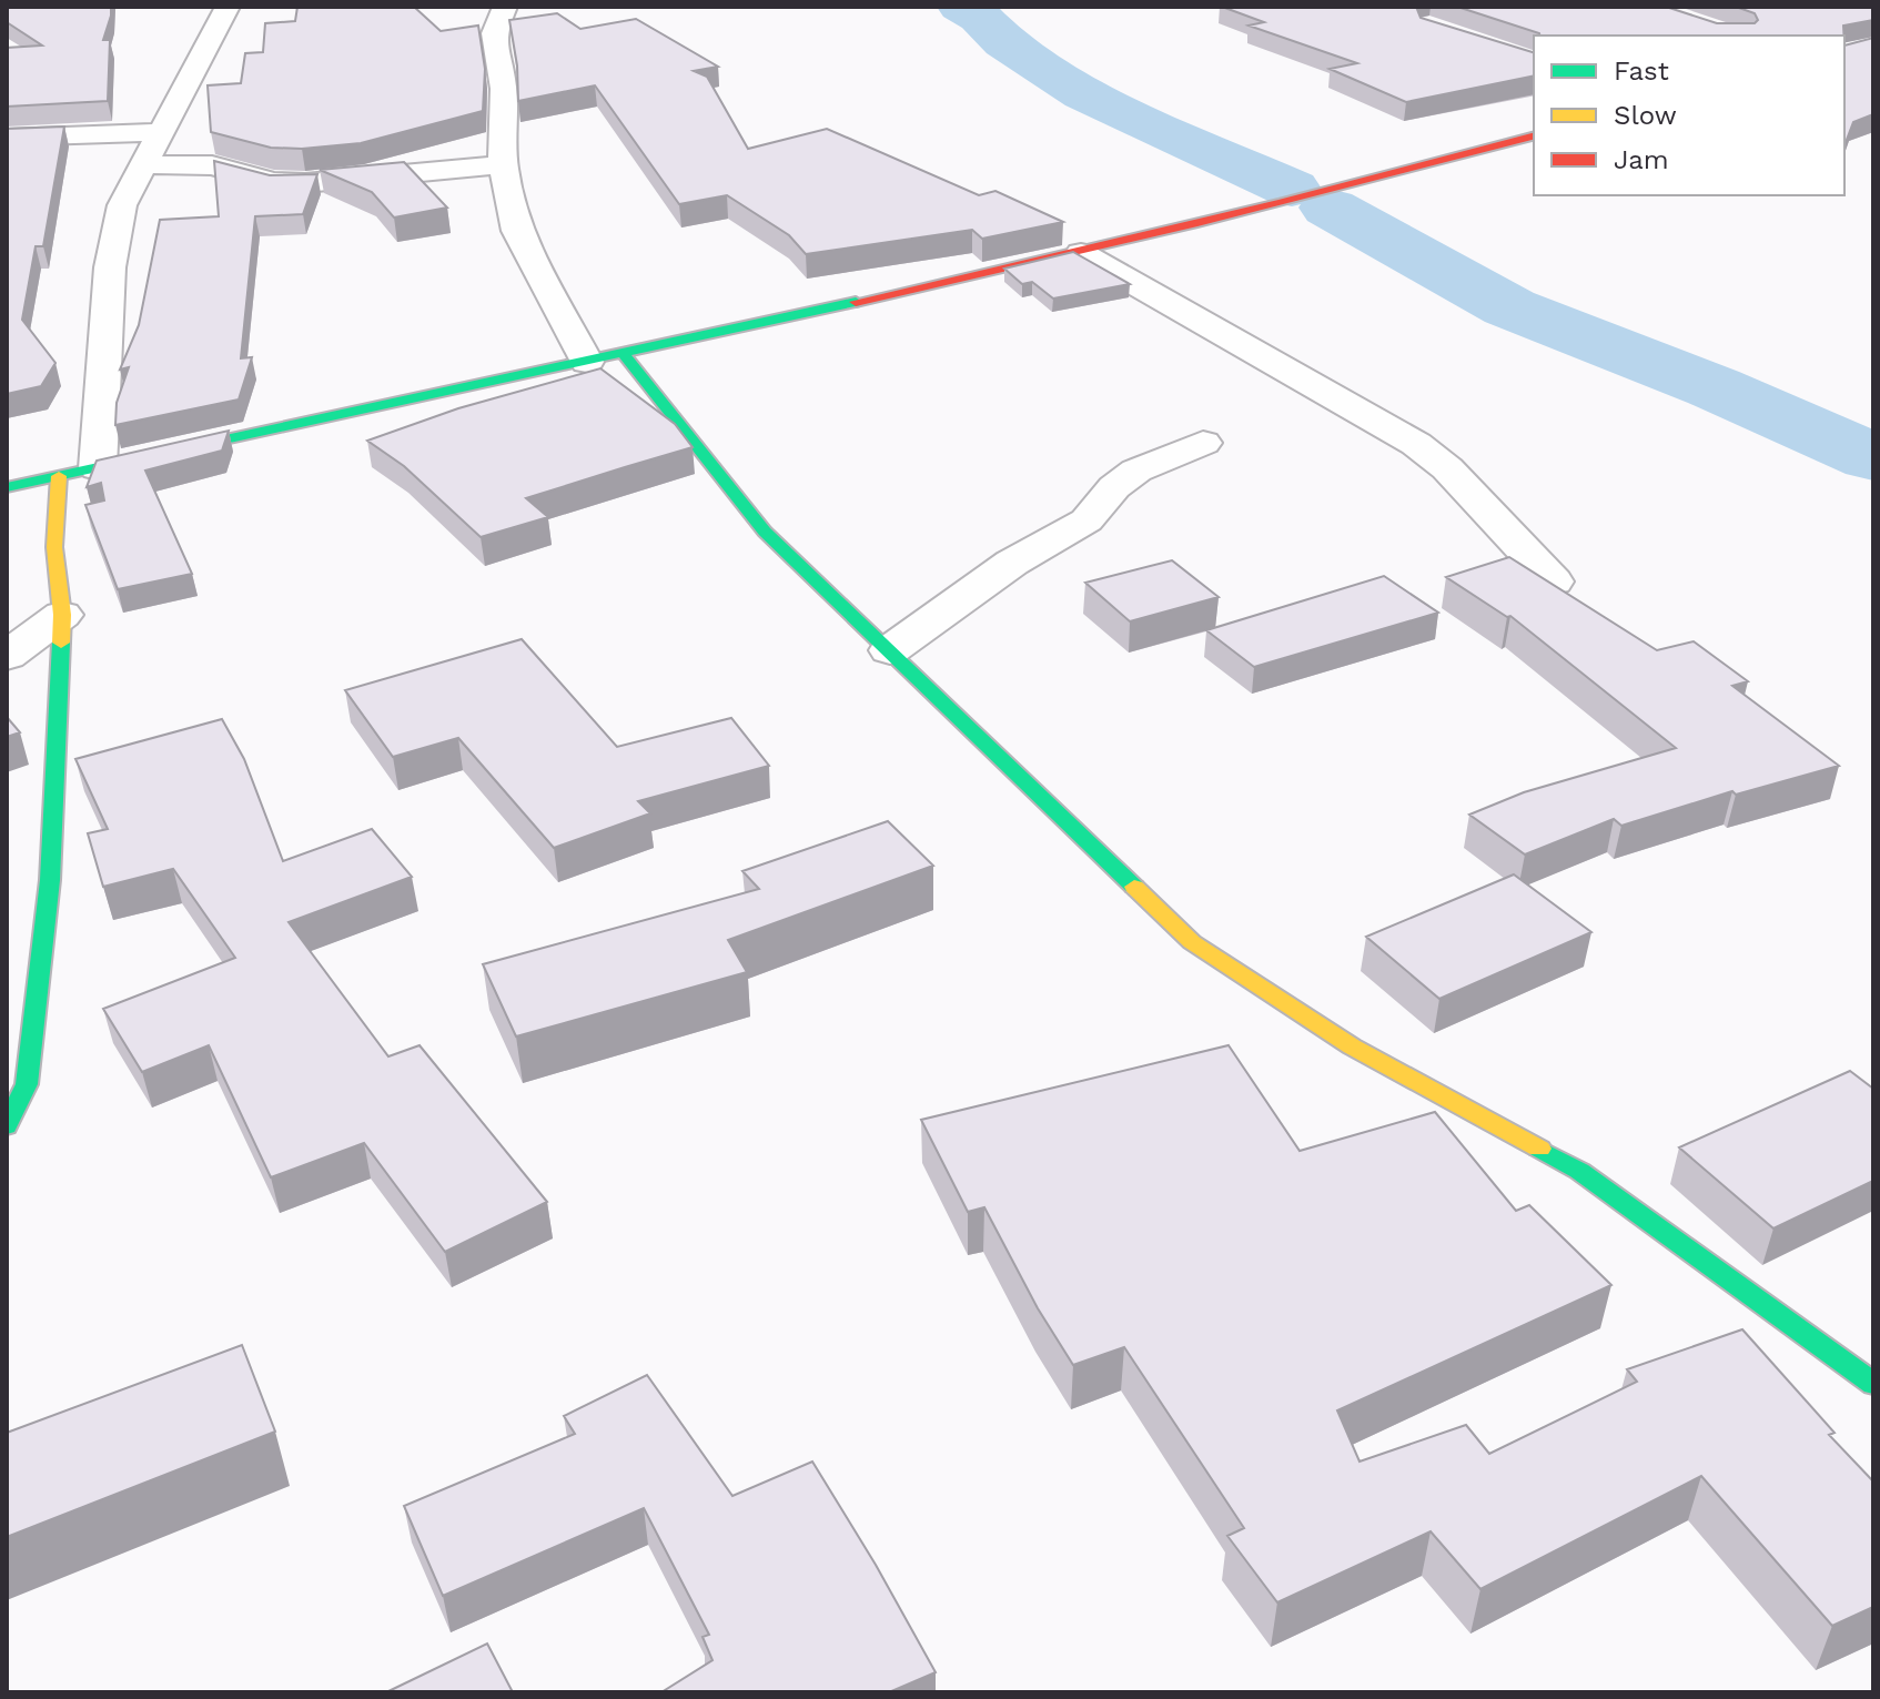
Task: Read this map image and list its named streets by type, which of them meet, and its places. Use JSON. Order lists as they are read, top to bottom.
{
  "legend": ["Fast", "Slow", "Jam"]
}
